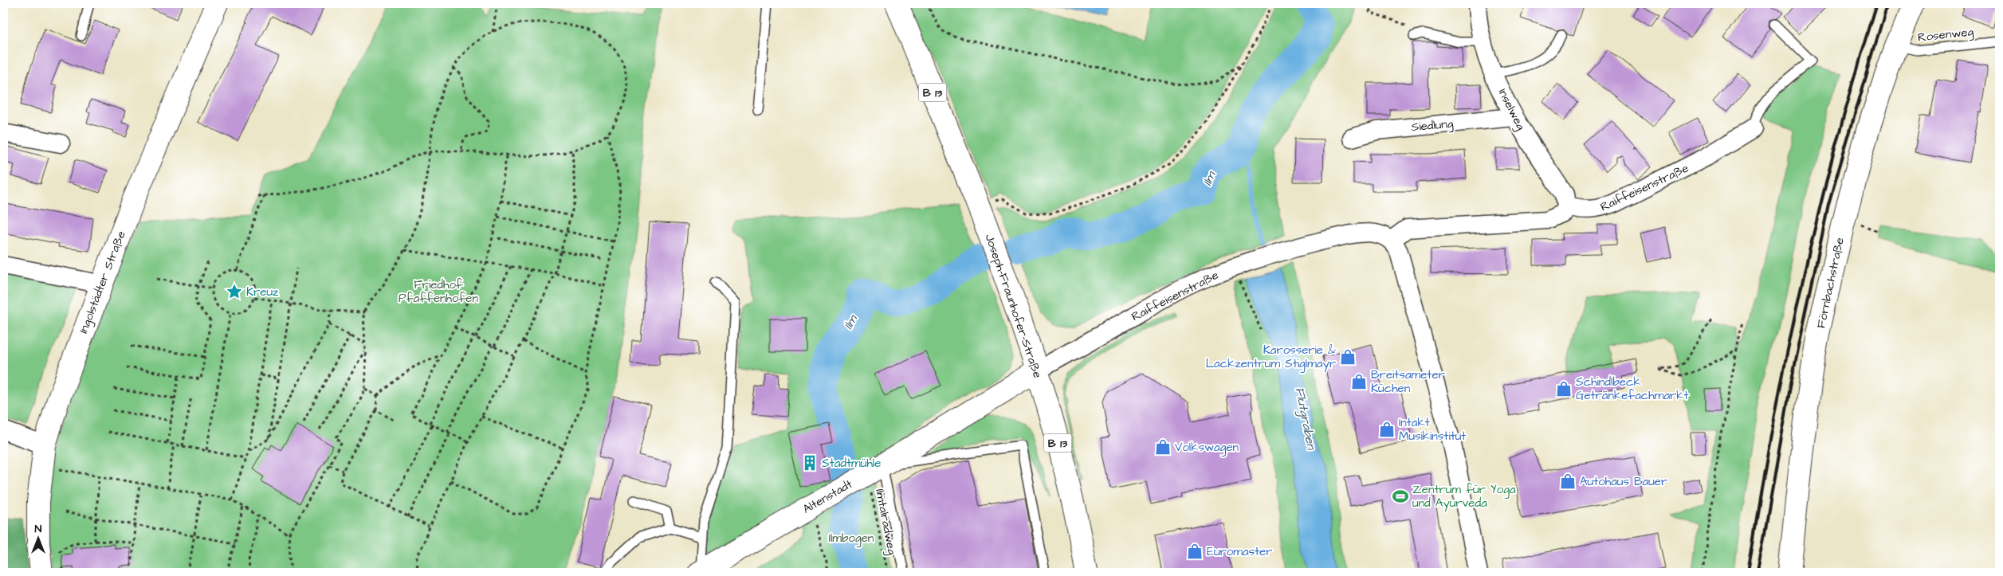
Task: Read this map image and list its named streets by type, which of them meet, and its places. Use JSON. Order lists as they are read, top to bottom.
{
  "streets": {
    "street": [
      "B 13",
      "Inselweg",
      "Siedlung",
      "Raiffeisenstraße",
      "Ingolstädter Straße",
      "Förnbachstraße",
      "Joseph-Fraunhofer-Straße",
      "Altenstadt"
    ],
    "lane": ["Rosenweg"],
    "path": ["Ilmtalradweg"]
  },
  "crossings": [
    ["Rosenweg", "Förnbachstraße"],
    ["Inselweg", "Siedlung"],
    ["Inselweg", "Raiffeisenstraße"],
    ["Raiffeisenstraße", "Joseph-Fraunhofer-Straße"],
    ["Raiffeisenstraße", "Altenstadt"],
    ["Joseph-Fraunhofer-Straße", "Altenstadt"],
    ["Altenstadt", "Ilmtalradweg"]
  ],
  "water": ["Ilm", "Flutgraben"],
  "parks": ["Friedhof Pfaffenhofen", "Ilmbogen"],
  "places": {
    "place": ["Kreuz"],
    "shop": [
      "Karosserie & Lackzentrum Stiglmayr",
      "Breitsameter Küchen",
      "Schindlbeck Getränkefachmarkt",
      "Intakt Musikinstitut",
      "Volkswagen",
      "Autohaus Bauer",
      "Euromaster"
    ],
    "building": ["Stadtmühle"],
    "sports": ["Zentrum für Yoga und Ayurveda"]
  },
  "north": "top"
}
